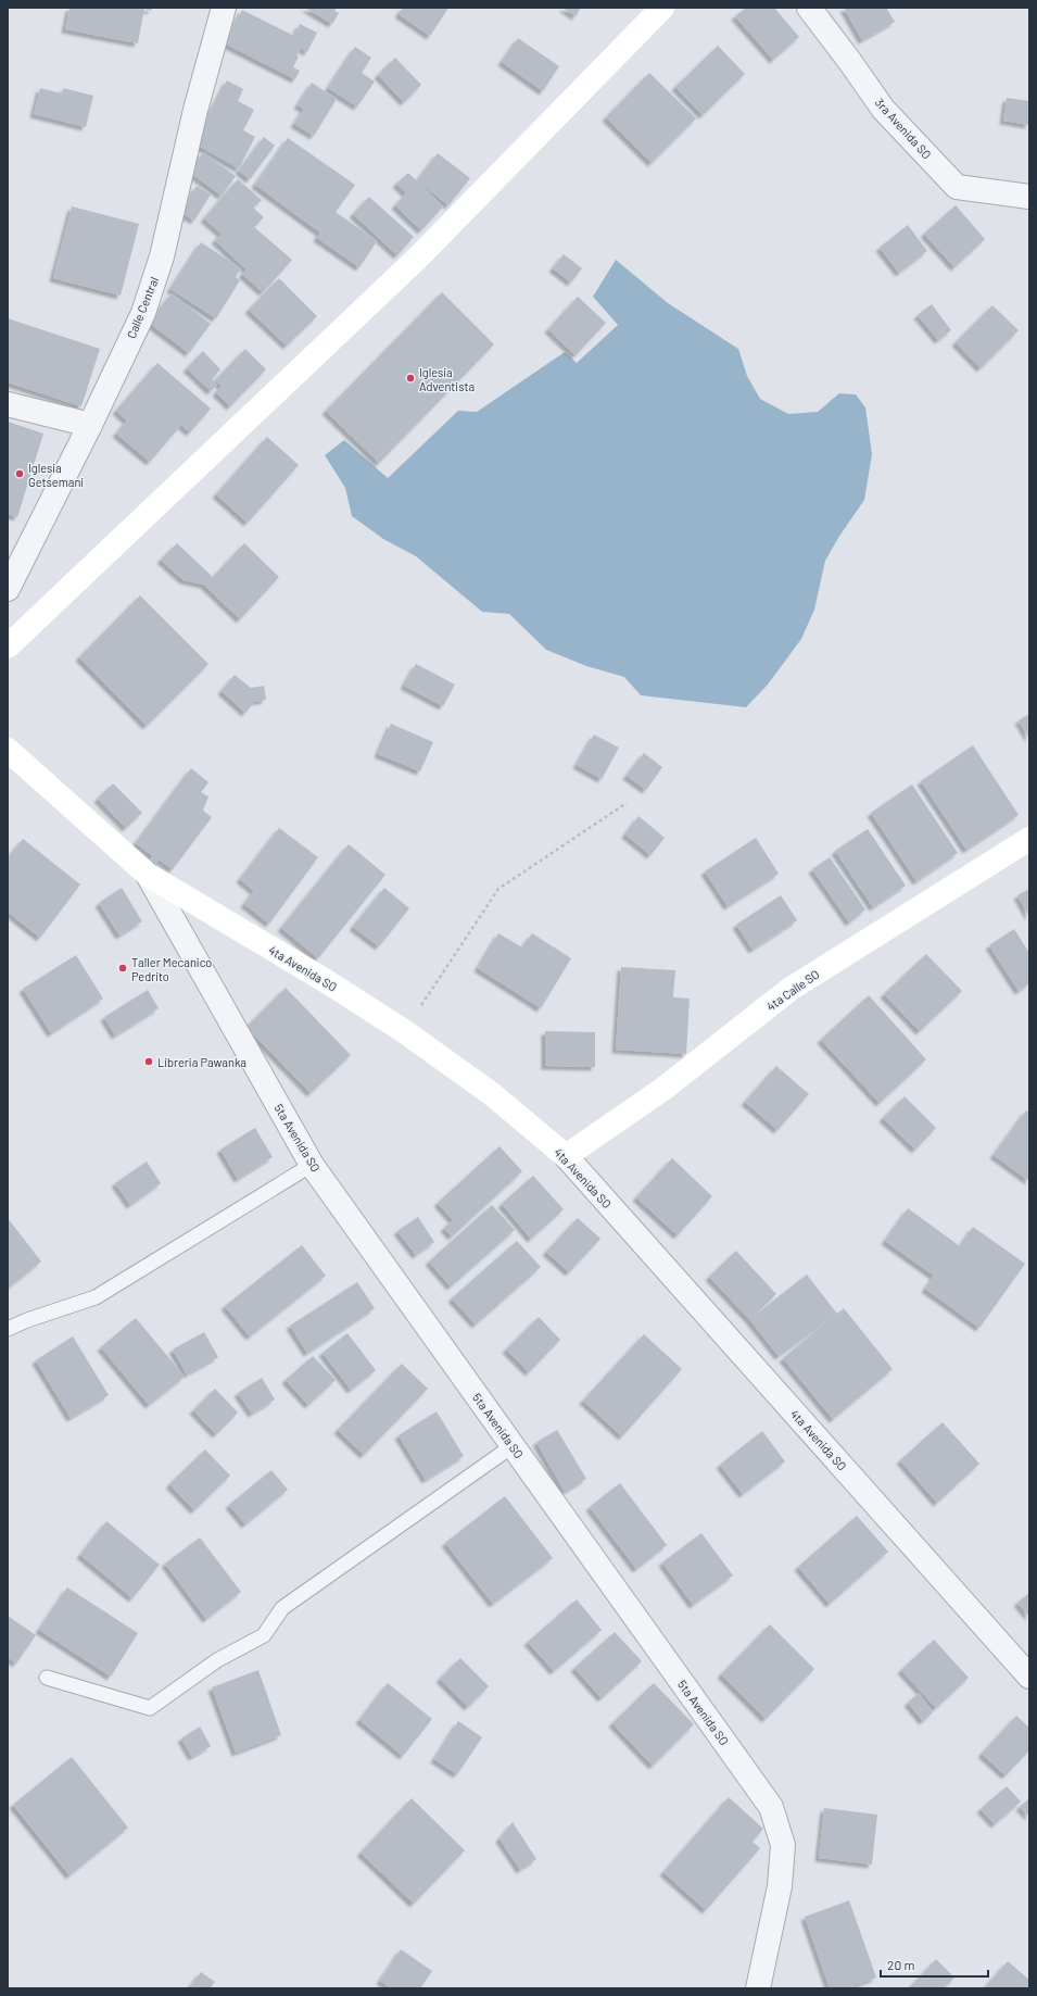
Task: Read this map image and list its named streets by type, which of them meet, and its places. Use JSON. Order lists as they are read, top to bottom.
{
  "streets": {
    "street": [
      "3ra Avenida SO",
      "Calle Central",
      "4ta Avenida SO",
      "4ta Calle SO",
      "5ta Avenida SO"
    ]
  },
  "crossings": [
    ["4ta Avenida SO", "4ta Calle SO"],
    ["4ta Avenida SO", "5ta Avenida SO"]
  ],
  "places": [
    "Iglesia Adventista",
    "Iglesia Getsemani",
    "Taller Mecanico Pedrito",
    "Libreria Pawanka"
  ],
  "scale_bar": "20 m"
}
